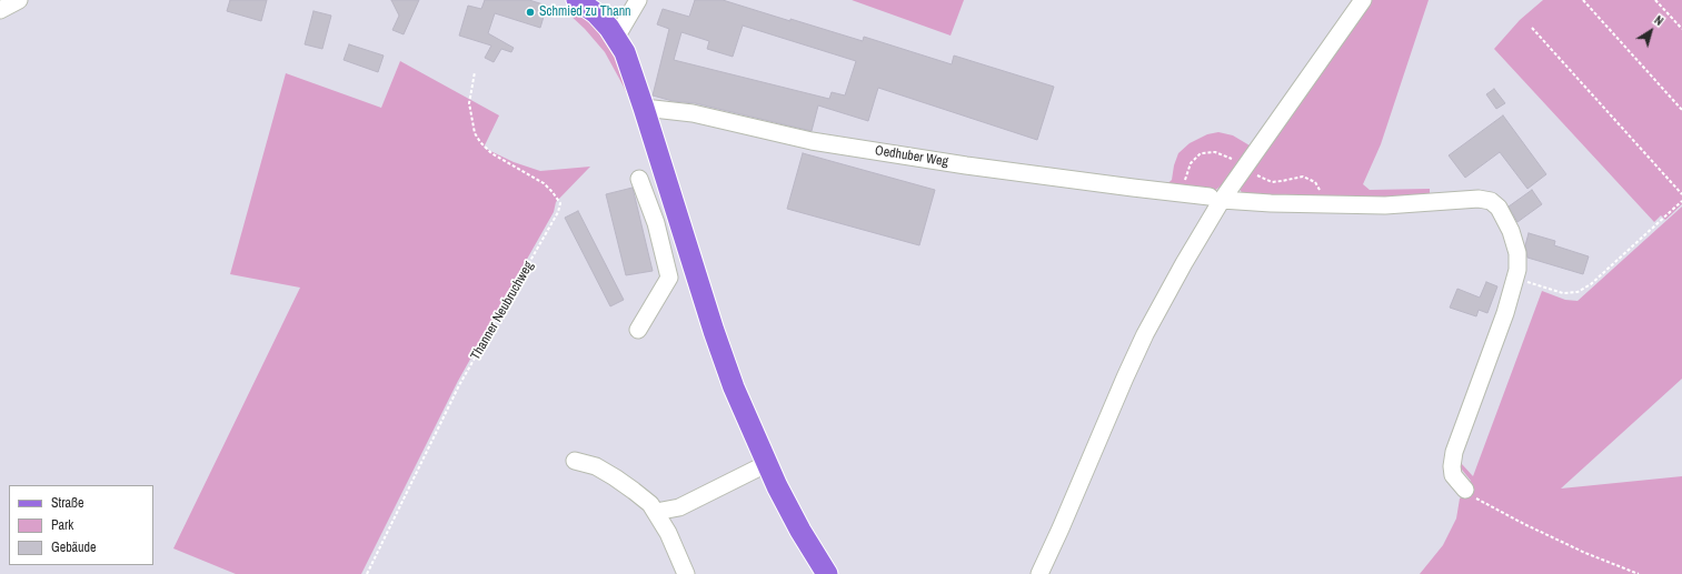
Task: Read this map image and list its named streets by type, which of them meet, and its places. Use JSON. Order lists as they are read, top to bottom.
{
  "streets": {
    "street": ["Oedhuber Weg"],
    "path": ["Thanner Neubruchweg"]
  },
  "places": ["Schmied zu Thann"],
  "legend": ["Straße", "Park", "Gebäude"],
  "north": "top right"
}
